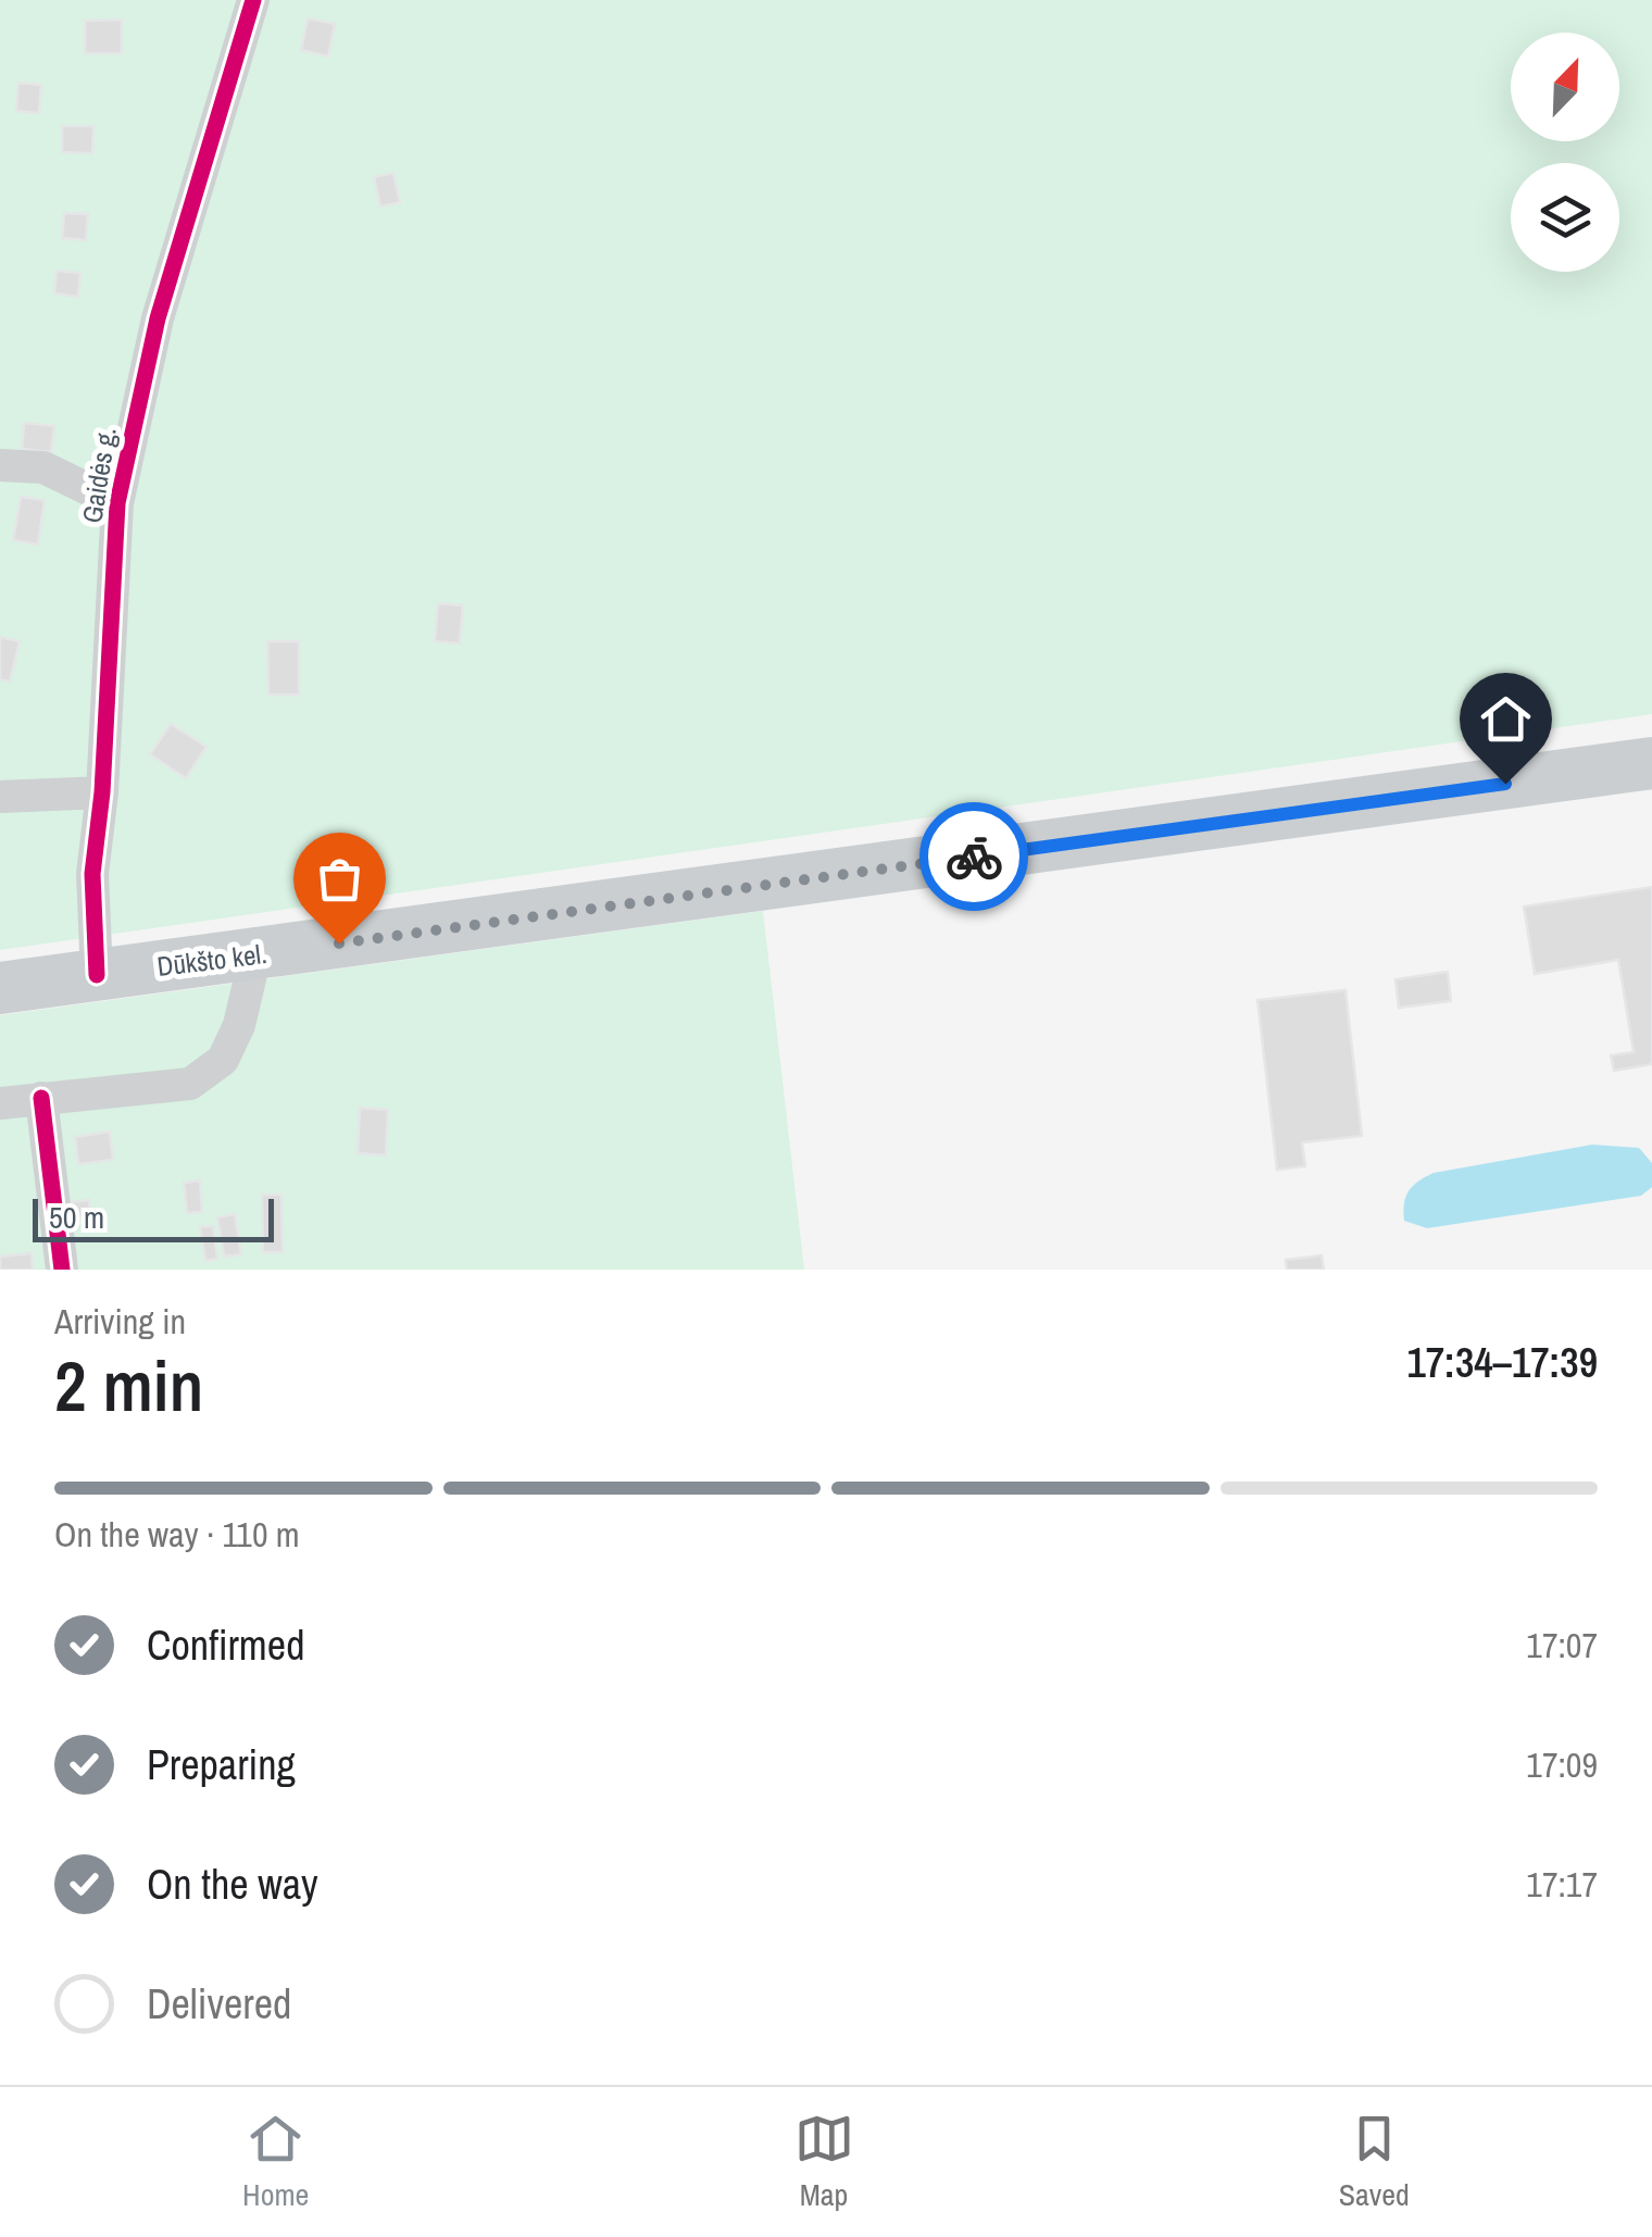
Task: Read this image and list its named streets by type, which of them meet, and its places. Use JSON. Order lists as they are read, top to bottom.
{
  "streets": {
    "main road": ["Dūkšto kel."],
    "street": ["Gaidės g."]
  },
  "crossings": [
    ["Gaidės g.", "Dūkšto kel."]
  ],
  "scale_bar": "50 m",
  "north": "top right",
  "page": {
    "scale": "50 m",
    "heading": ["2 min", "Arriving in", "17:34–17:39"],
    "bar": "On the way · 110 m",
    "list": [
      ["Confirmed", "17:07"],
      ["Preparing", "17:09"],
      ["On the way", "17:17"],
      "Delivered"
    ],
    "tabs": ["Home", "Map", "Saved"]
  }
}
